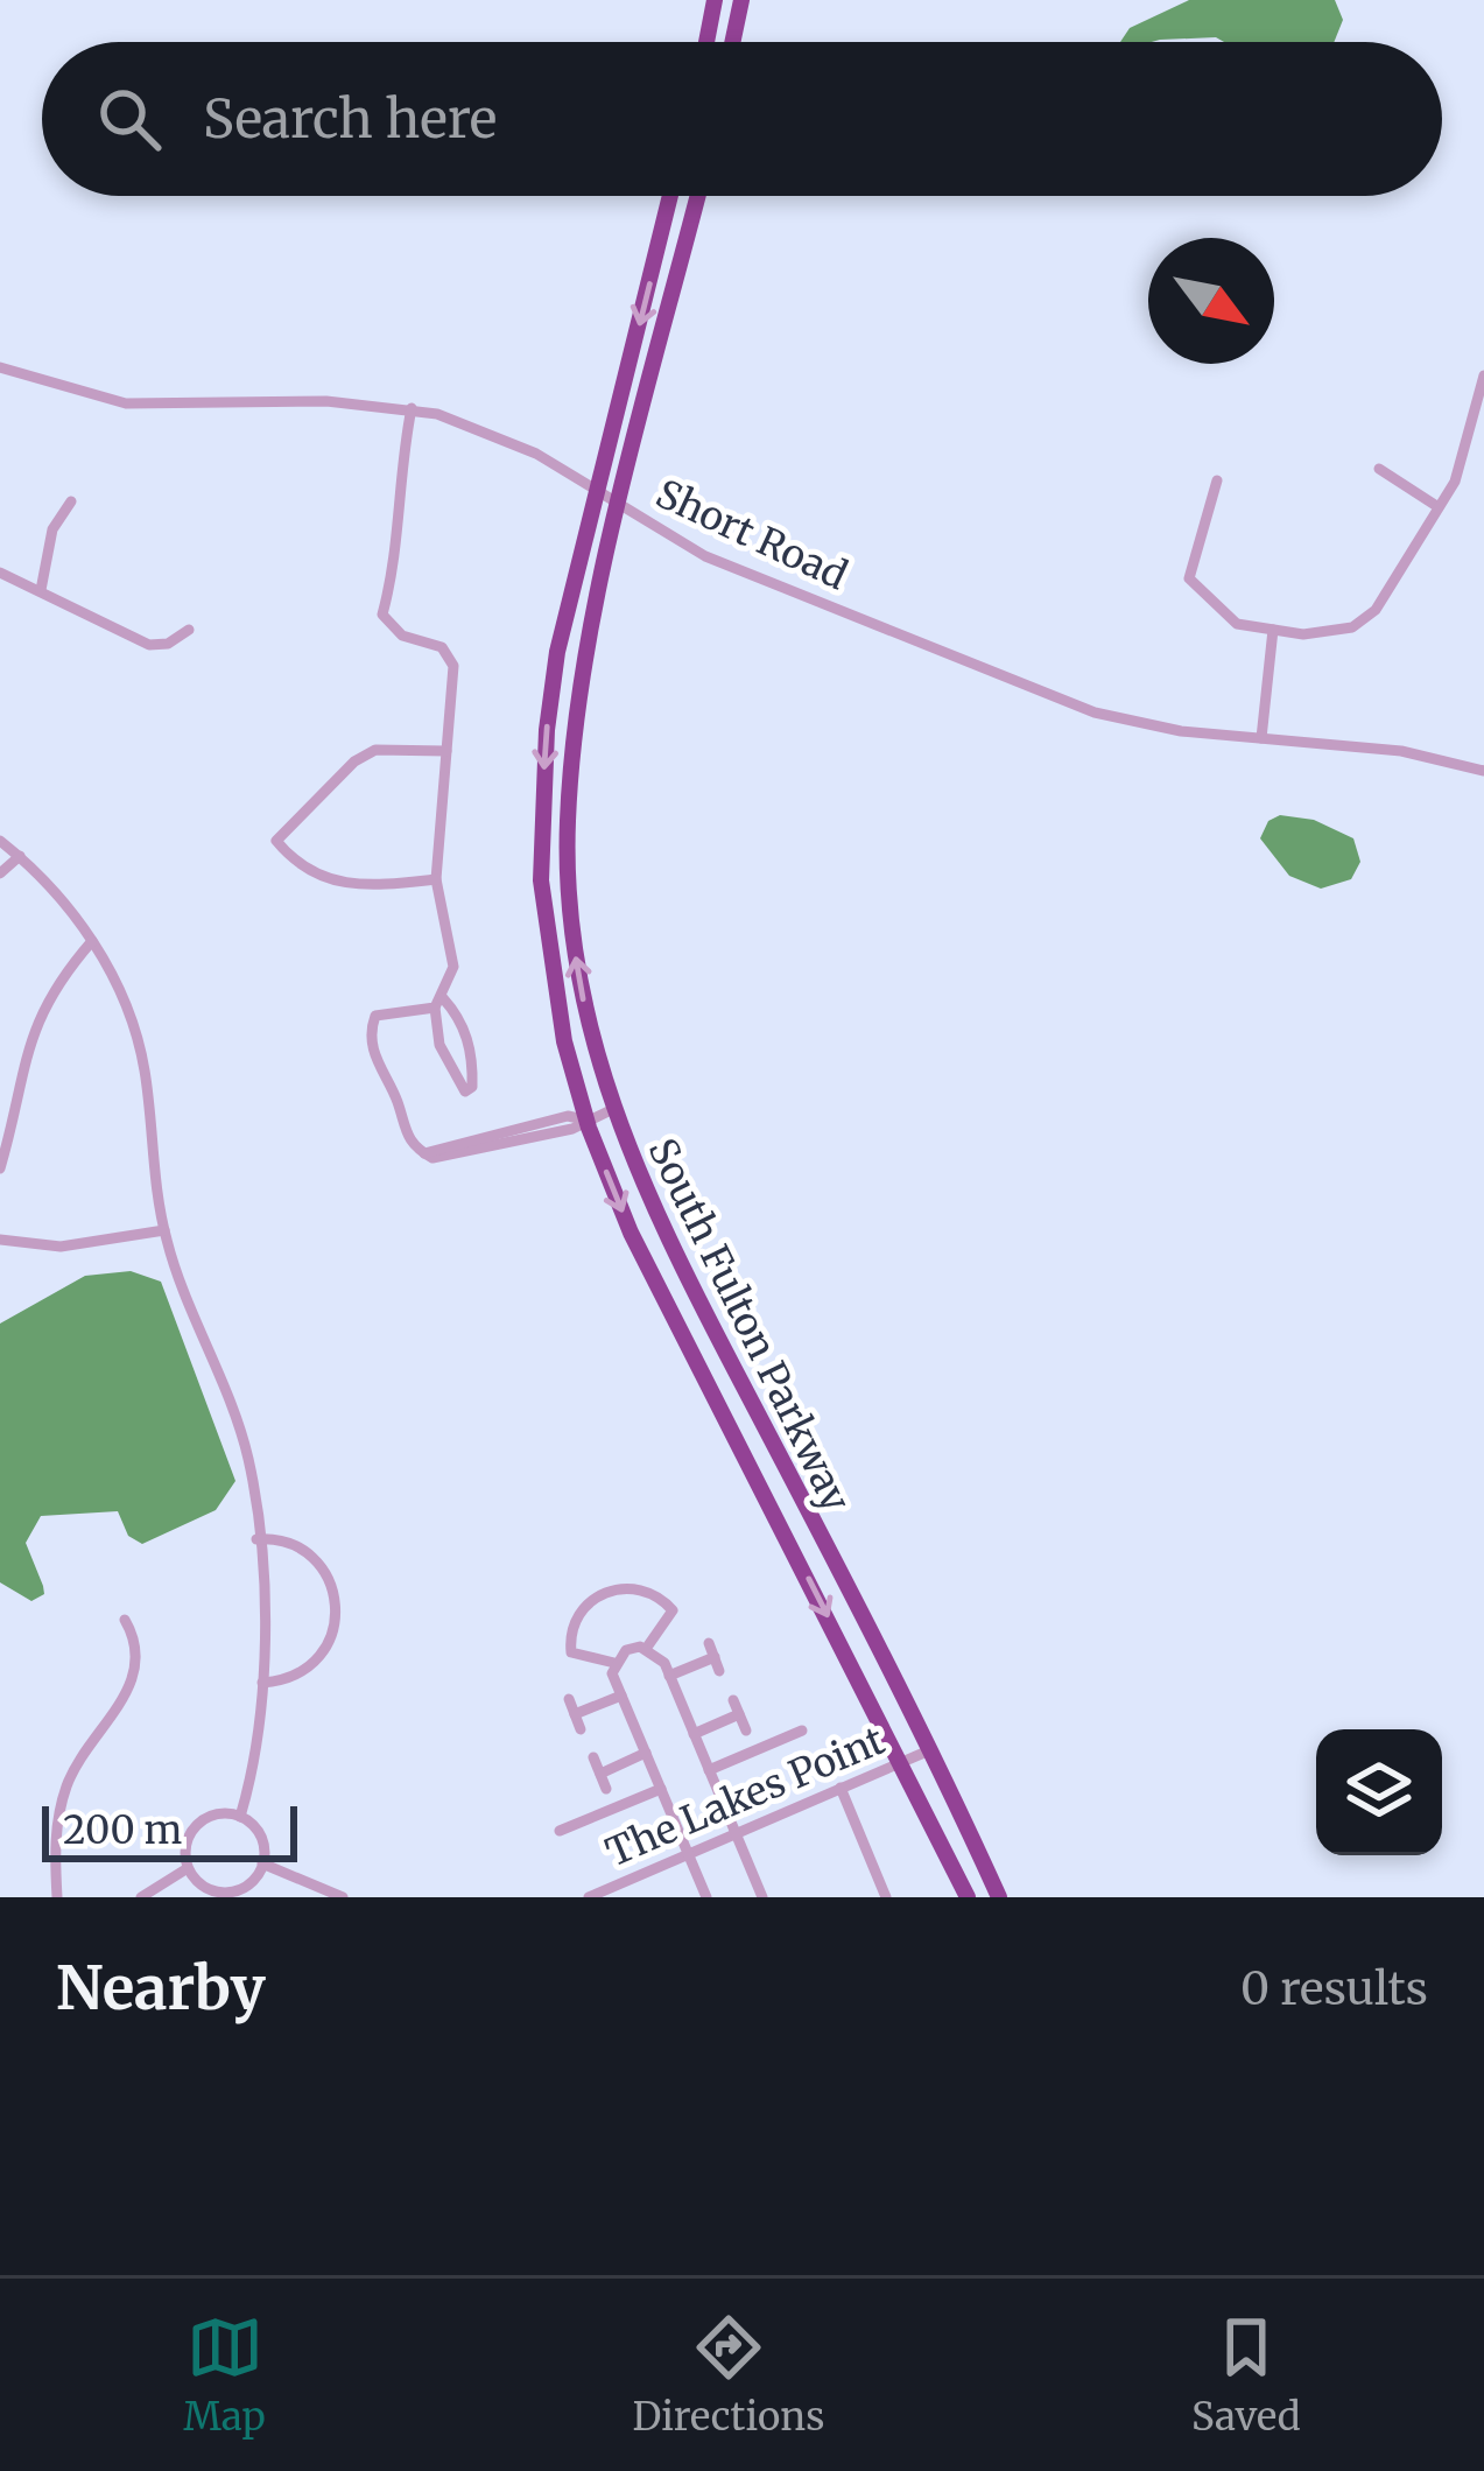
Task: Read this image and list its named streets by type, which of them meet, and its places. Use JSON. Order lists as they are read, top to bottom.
{
  "streets": {
    "highway": ["South Fulton Parkway"],
    "street": ["Short Road", "The Lakes Point"]
  },
  "crossings": [
    ["Short Road", "South Fulton Parkway"],
    ["South Fulton Parkway", "The Lakes Point"]
  ],
  "scale_bar": "200 m",
  "north": "bottom right",
  "page": {
    "search": "Search here",
    "scale": "200 m",
    "heading": ["Nearby", "0 results"],
    "nav": ["Map", "Directions", "Saved"]
  }
}
